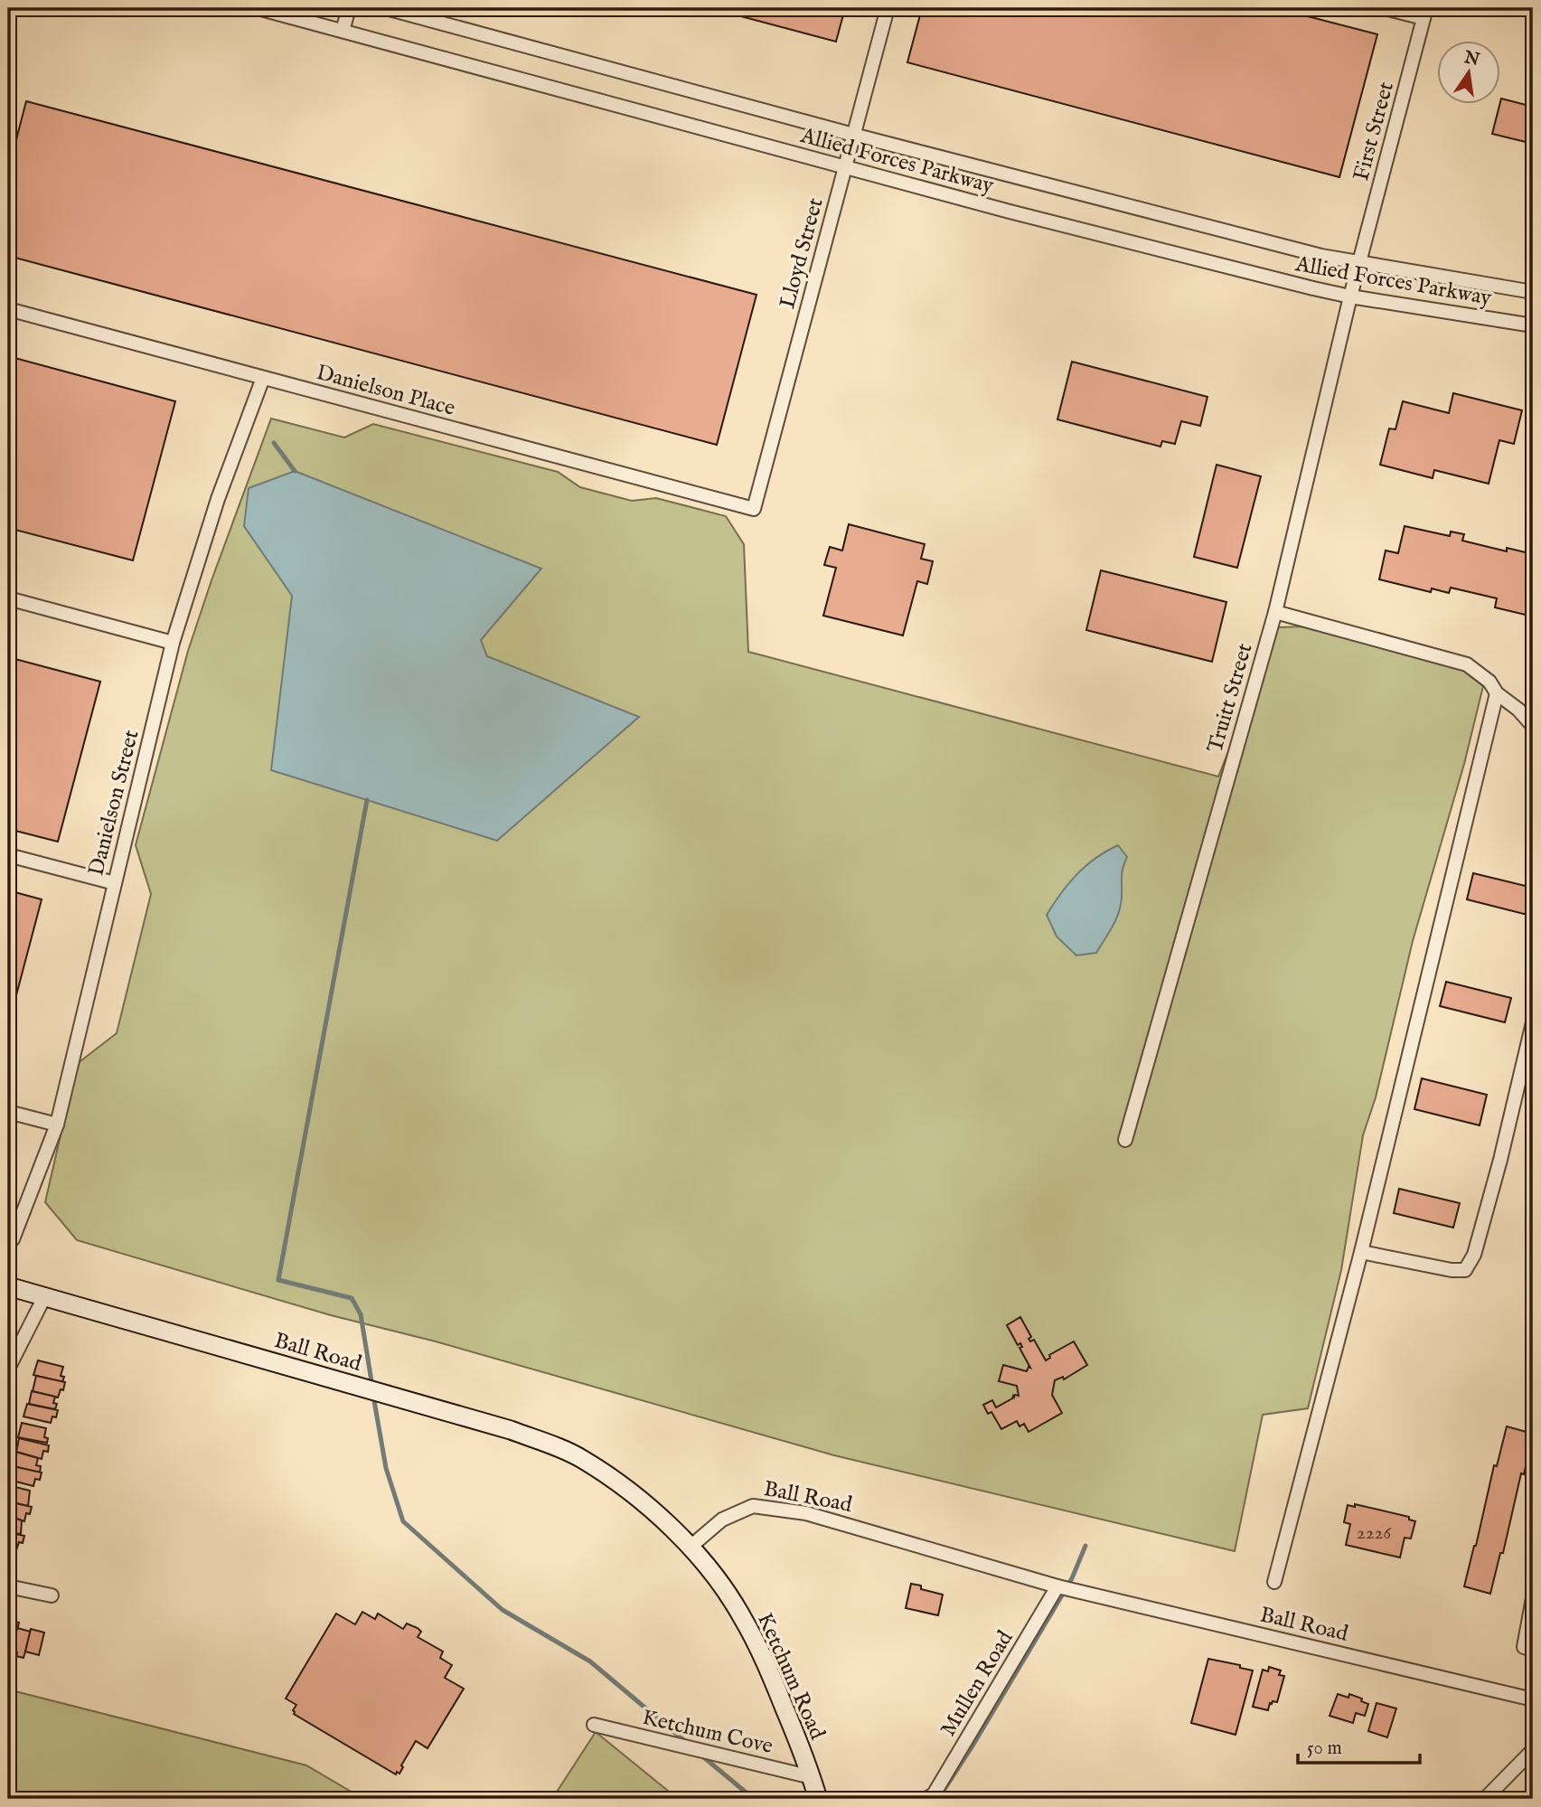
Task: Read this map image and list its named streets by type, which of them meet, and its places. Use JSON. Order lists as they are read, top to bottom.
{
  "streets": {
    "main road": ["Ball Road", "Ketchum Road"],
    "street": [
      "First Street",
      "Allied Forces Parkway",
      "Lloyd Street",
      "Danielson Place",
      "Truitt Street",
      "Danielson Street",
      "Mullen Road",
      "Ketchum Cove"
    ]
  },
  "crossings": [
    ["First Street", "Allied Forces Parkway"],
    ["First Street", "Truitt Street"],
    ["Allied Forces Parkway", "Lloyd Street"],
    ["Allied Forces Parkway", "Truitt Street"],
    ["Lloyd Street", "Danielson Place"],
    ["Danielson Place", "Danielson Street"],
    ["Ball Road", "Ketchum Road"],
    ["Ball Road", "Mullen Road"],
    ["Ketchum Road", "Ketchum Cove"]
  ],
  "house_numbers": ["2226"],
  "scale_bar": "50 m",
  "north": "top"
}
